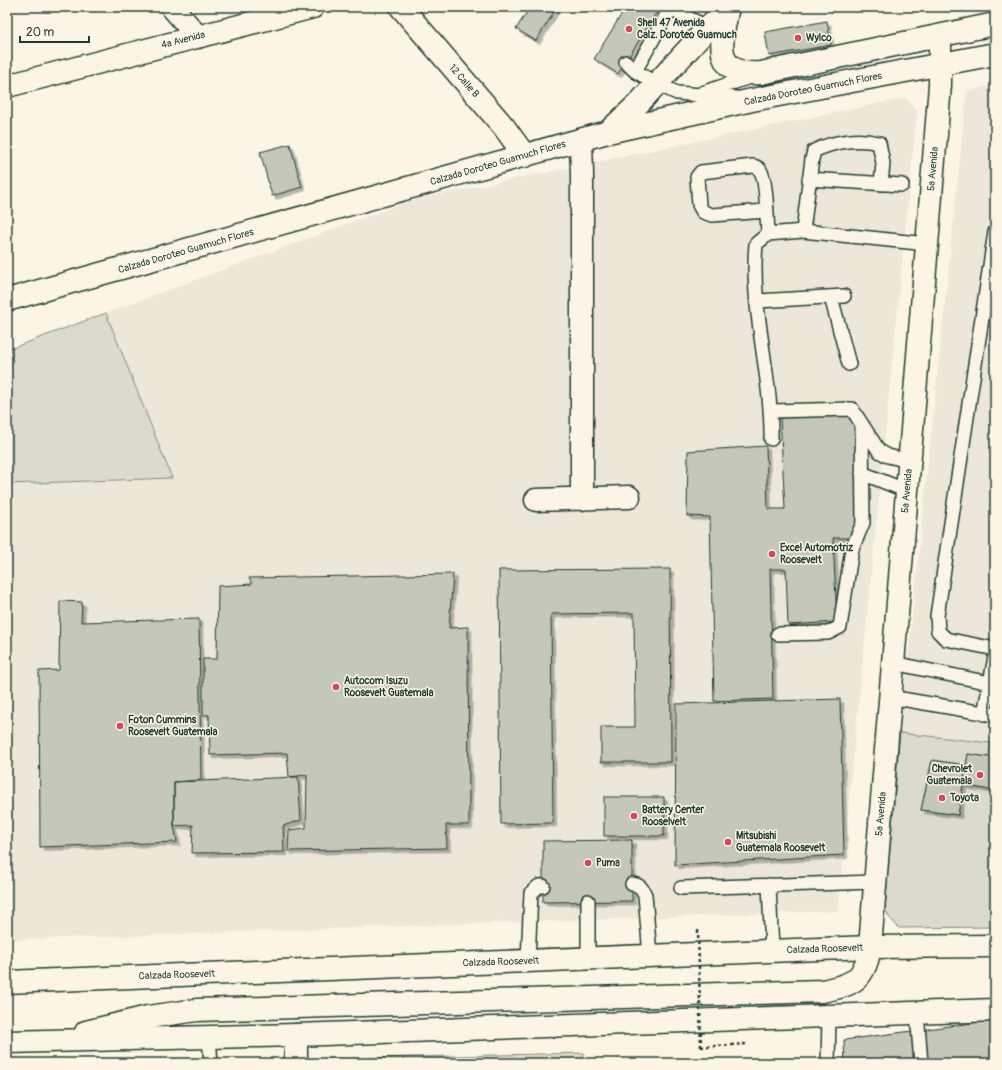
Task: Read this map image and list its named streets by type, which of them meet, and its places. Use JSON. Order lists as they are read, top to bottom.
{
  "streets": {
    "main road": [
      "4a Avenida",
      "12 Calle B",
      "Calzada Doroteo Guamuch Flores",
      "5a Avenida",
      "Calzada Roosevelt"
    ]
  },
  "crossings": [
    ["12 Calle B", "Calzada Doroteo Guamuch Flores"],
    ["Calzada Doroteo Guamuch Flores", "5a Avenida"],
    ["5a Avenida", "Calzada Roosevelt"]
  ],
  "places": [
    "Shell 47 Avenida Calz. Doroteo Guamuch",
    "Wylco",
    "Excel Automotriz Roosevelt",
    "Autocom Isuzu Roosevelt Guatemala",
    "Foton Cummins Roosevelt Guatemala",
    "Chevrolet Guatemala",
    "Toyota",
    "Battery Center Rooselvelt",
    "Mitsubishi Guatemala Roosevelt",
    "Puma"
  ],
  "scale_bar": "20 m"
}
